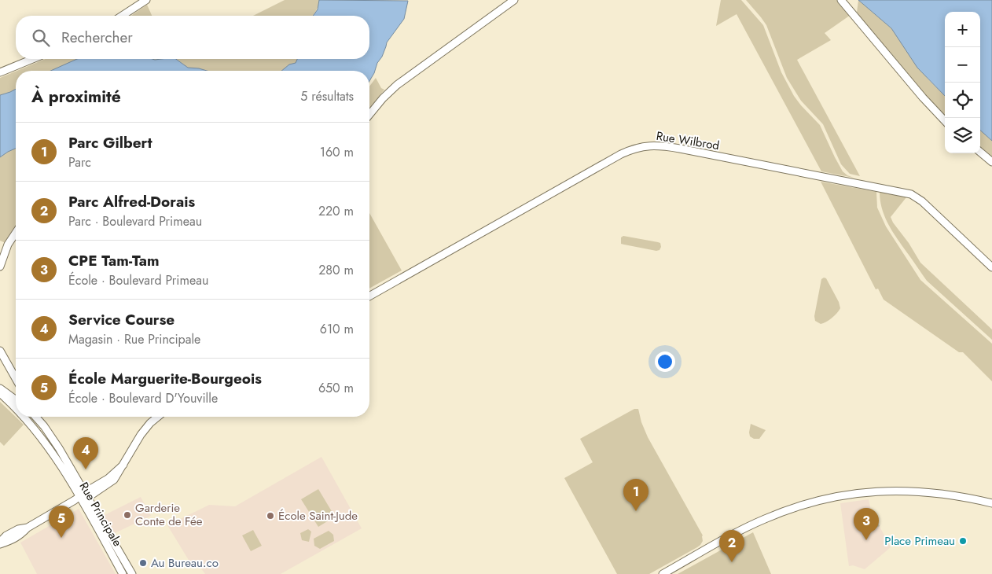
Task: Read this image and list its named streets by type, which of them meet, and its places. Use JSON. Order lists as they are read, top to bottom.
{
  "streets": {
    "street": ["Rue Wilbrod", "Rue Principale"]
  },
  "places": [
    "Garderie Conte de Fée",
    "École Saint-Jude",
    "Place Primeau",
    "Au Bureau.co"
  ],
  "page": {
    "map_buttons": ["+", "−"],
    "search": "Rechercher",
    "heading": ["À proximité", "5 résultats"],
    "list": [
      {
        "mark": "1",
        "name": "Parc Gilbert",
        "note": "Parc",
        "value": "160 m"
      },
      {
        "mark": "2",
        "name": "Parc Alfred-Dorais",
        "note": "Parc · Boulevard Primeau",
        "value": "220 m"
      },
      {
        "mark": "3",
        "name": "CPE Tam-Tam",
        "note": "École · Boulevard Primeau",
        "value": "280 m"
      },
      {
        "mark": "4",
        "name": "Service Course",
        "note": "Magasin · Rue Principale",
        "value": "610 m"
      },
      {
        "mark": "5",
        "name": "École Marguerite-Bourgeois",
        "note": "École · Boulevard D'Youville",
        "value": "650 m"
      }
    ],
    "pins": [
      "4",
      "1",
      "5",
      "3",
      "2"
    ]
  }
}
